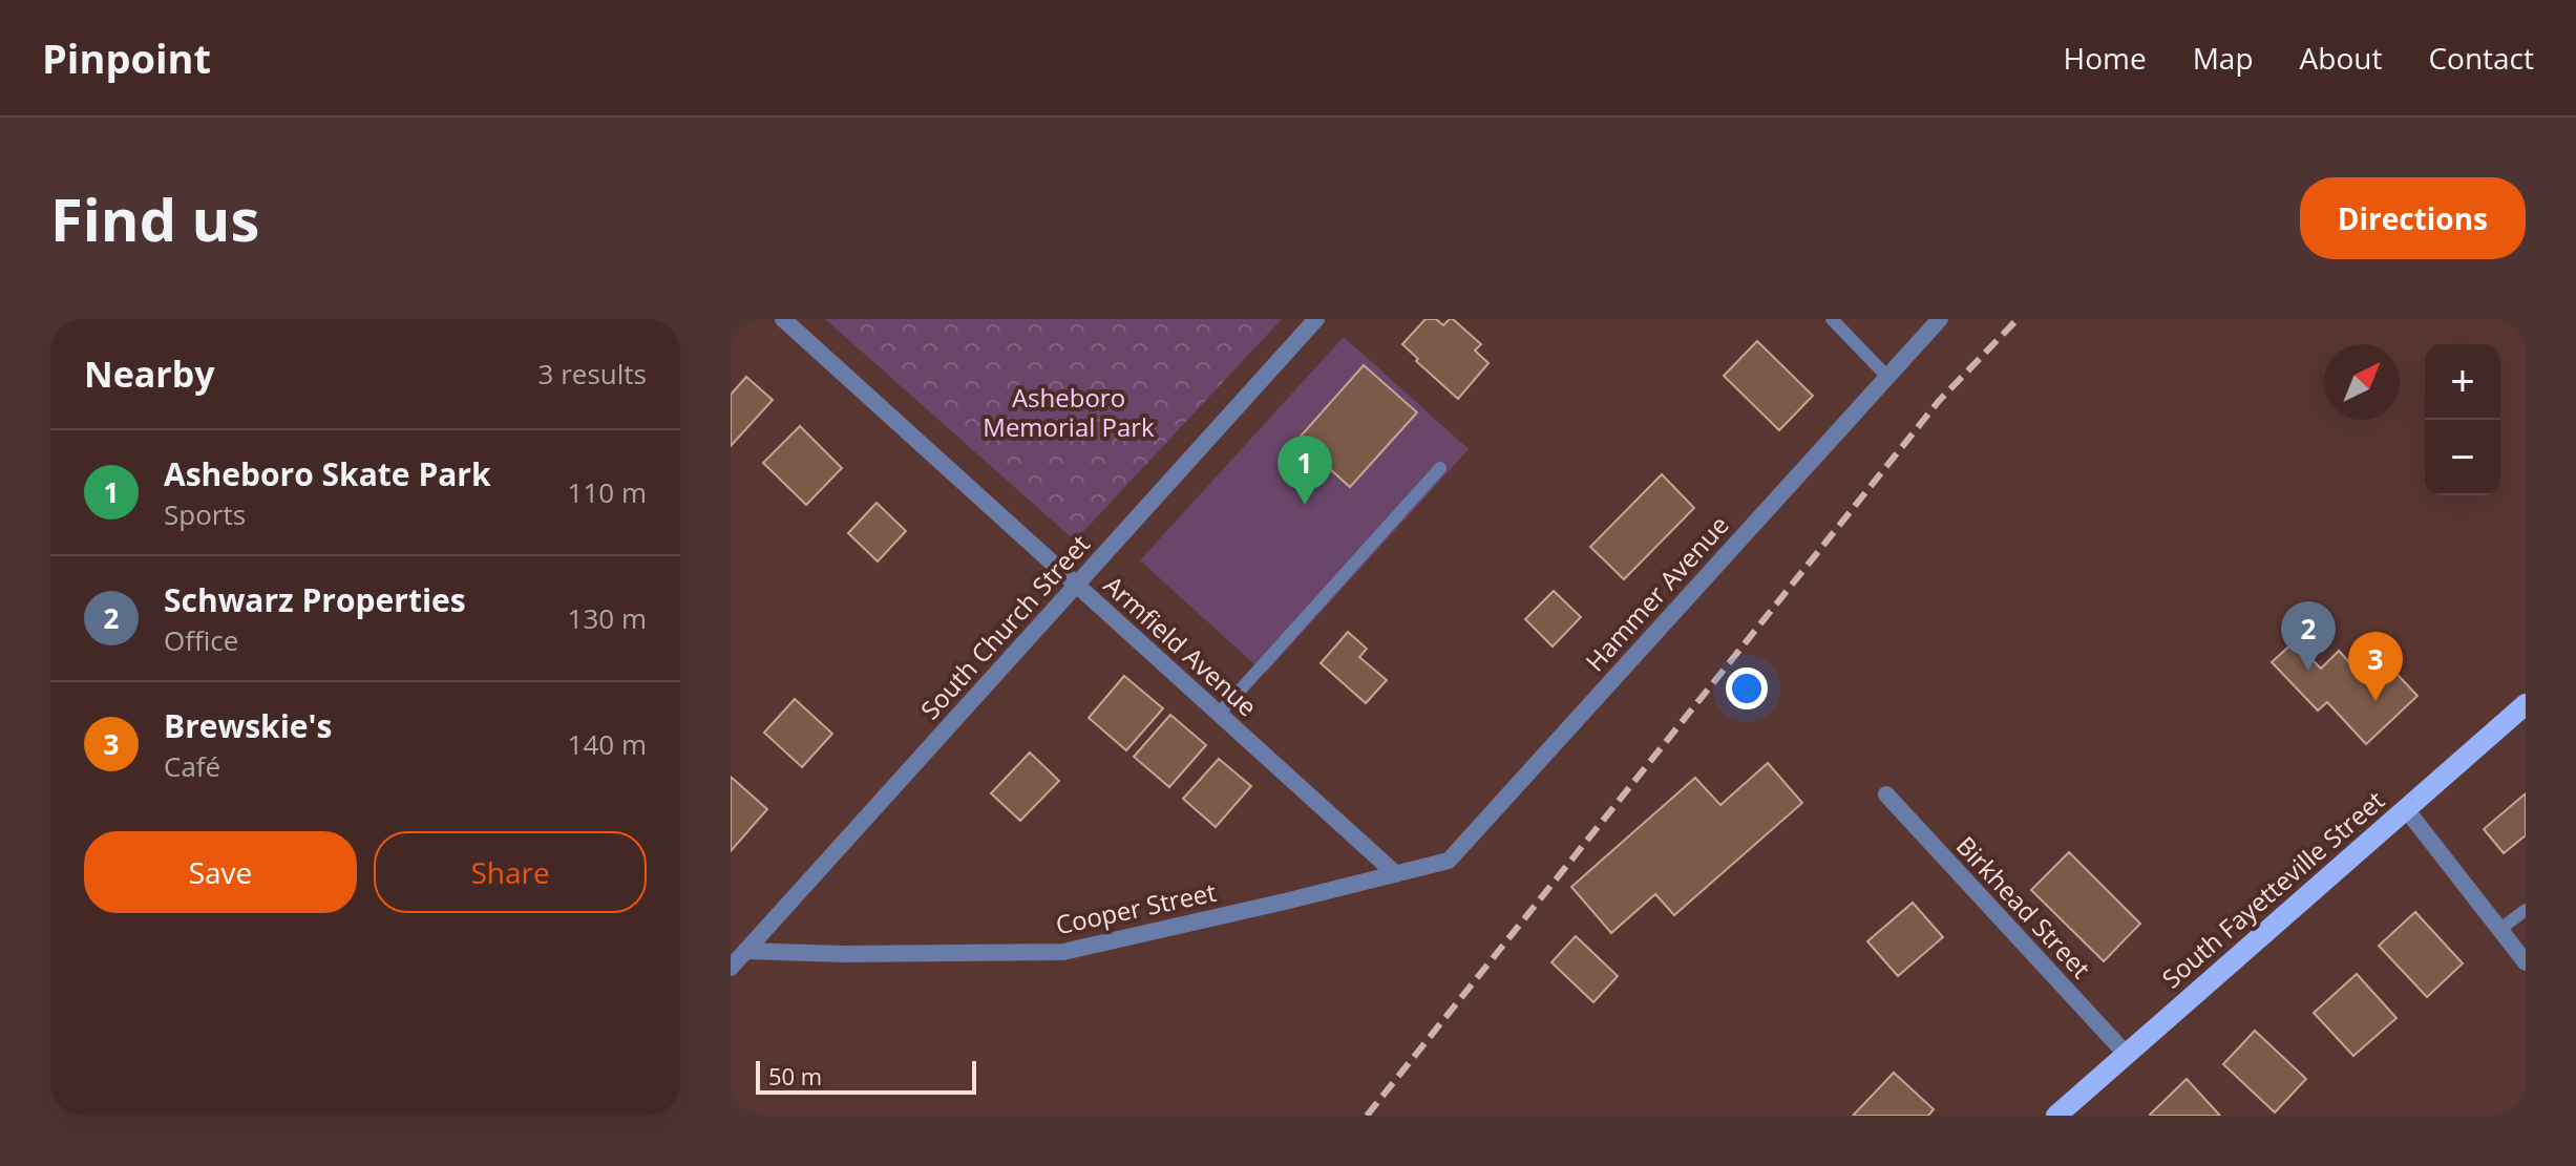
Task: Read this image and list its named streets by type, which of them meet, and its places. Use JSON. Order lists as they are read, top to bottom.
{
  "streets": {
    "main road": ["South Fayetteville Street"],
    "street": [
      "Hammer Avenue",
      "South Church Street",
      "Armfield Avenue",
      "Birkhead Street",
      "Cooper Street"
    ]
  },
  "crossings": [
    ["Hammer Avenue", "Armfield Avenue"],
    ["Hammer Avenue", "Cooper Street"],
    ["South Church Street", "Armfield Avenue"],
    ["South Church Street", "Cooper Street"],
    ["Armfield Avenue", "Cooper Street"],
    ["South Fayetteville Street", "Birkhead Street"]
  ],
  "parks": ["Asheboro Memorial Park"],
  "scale_bar": "50 m",
  "north": "top right",
  "page": {
    "header": "Pinpoint",
    "nav": [
      "Home",
      "Map",
      "About",
      "Contact"
    ],
    "buttons": [
      "Directions",
      ["Save", "Share"]
    ],
    "title": "Find us",
    "heading": ["Nearby", "3 results"],
    "map_buttons": ["+", "−"],
    "list": [
      {
        "mark": "1",
        "name": "Asheboro Skate Park",
        "note": "Sports",
        "value": "110 m"
      },
      {
        "mark": "2",
        "name": "Schwarz Properties",
        "note": "Office",
        "value": "130 m"
      },
      {
        "mark": "3",
        "name": "Brewskie's",
        "note": "Café",
        "value": "140 m"
      }
    ],
    "pins": ["1", "2", "3"],
    "scale": "50 m"
  }
}
